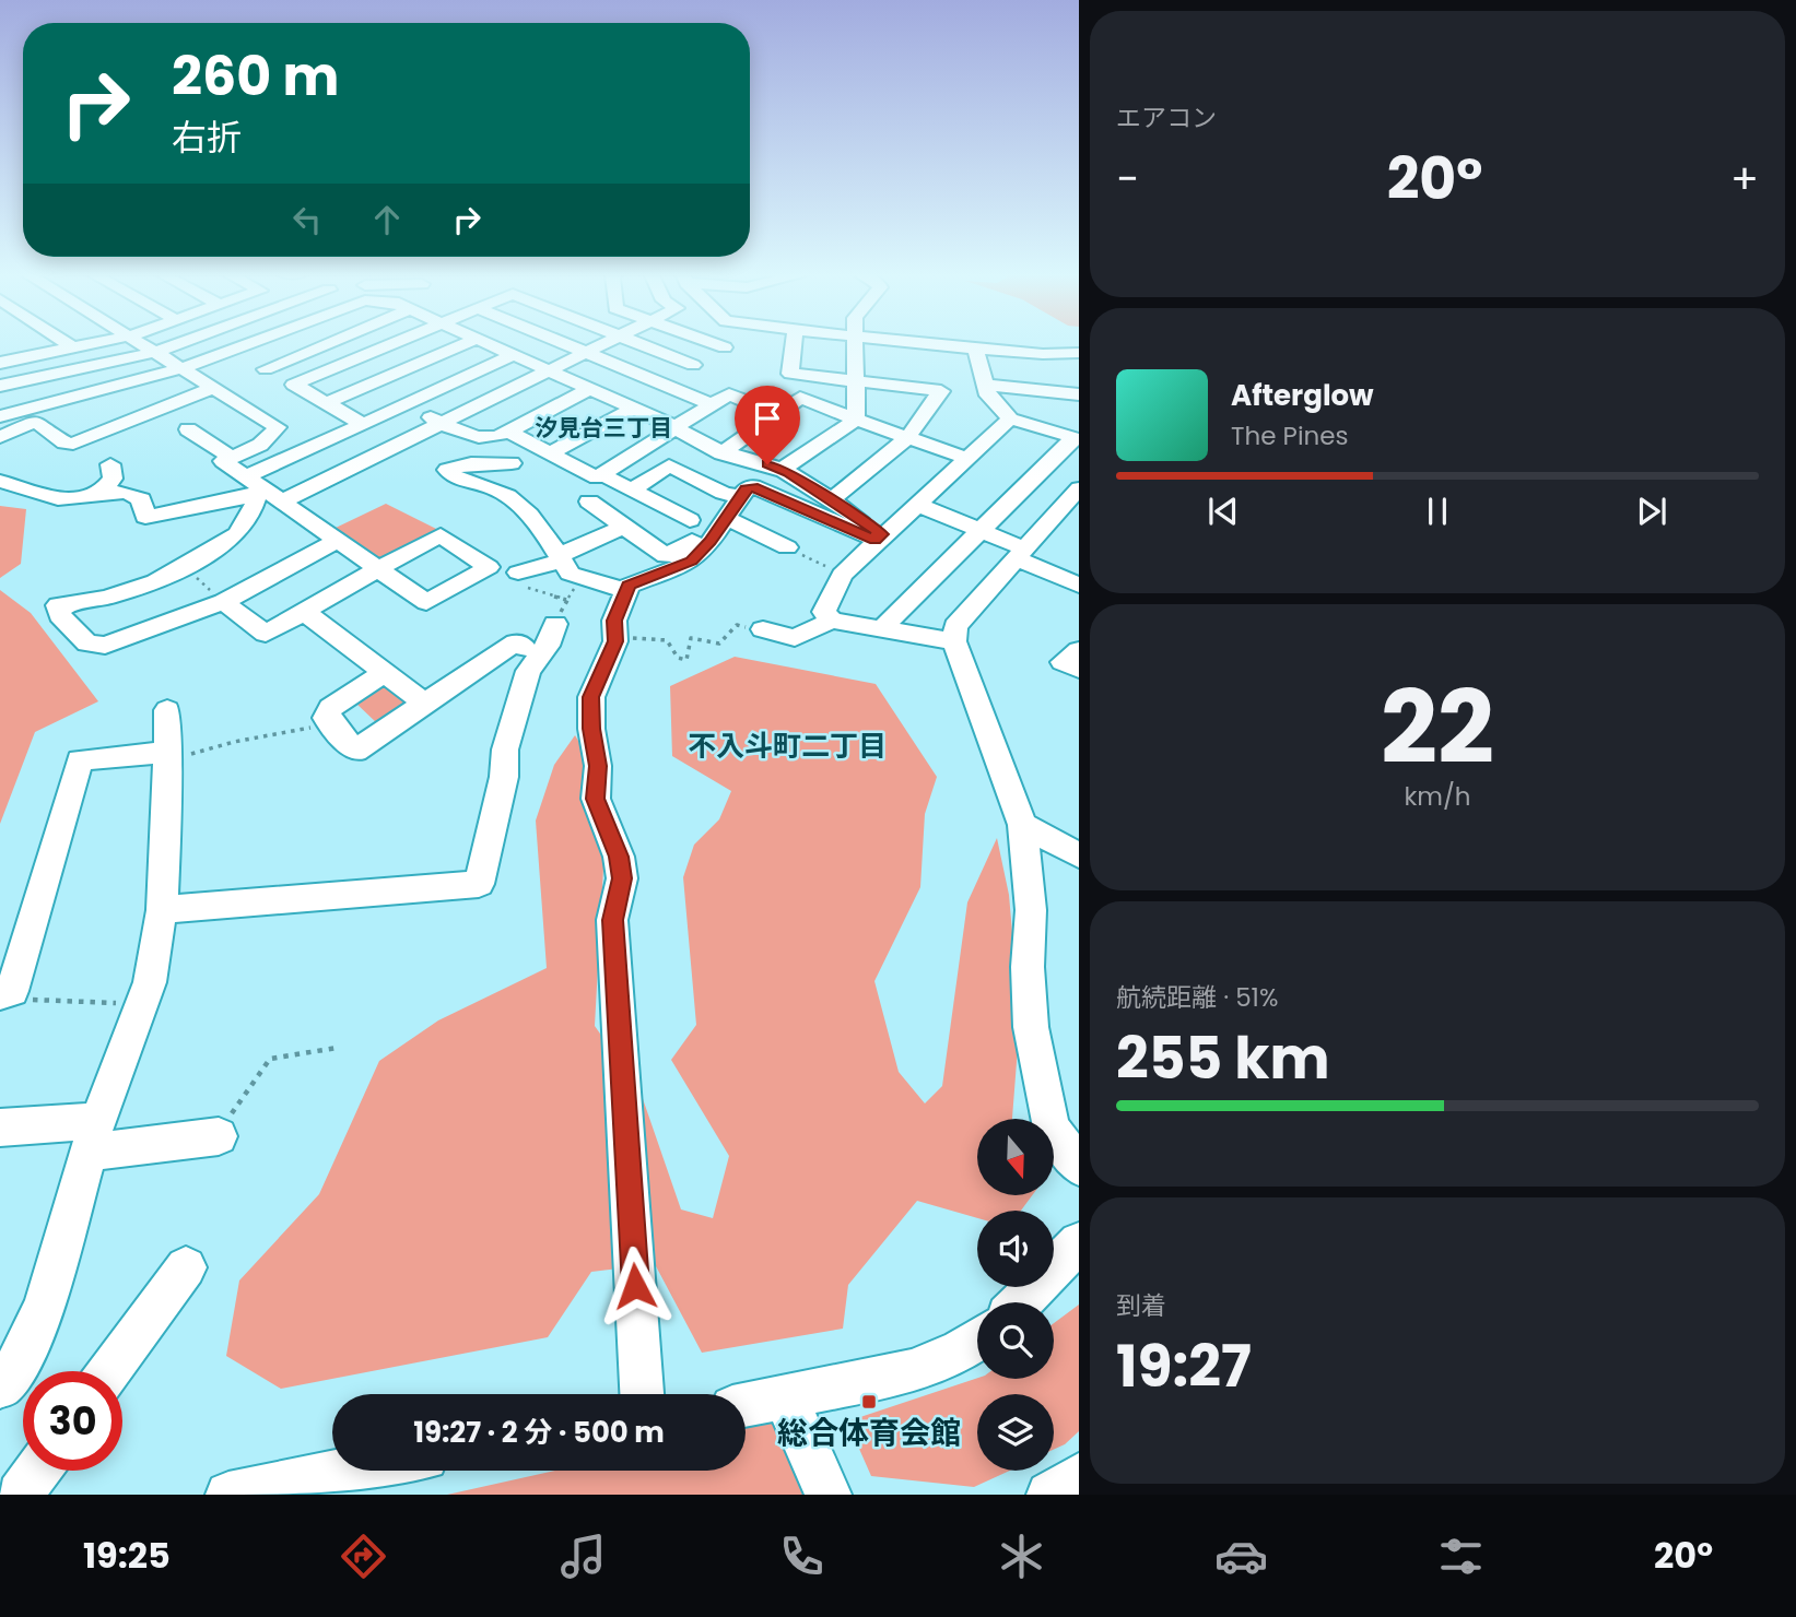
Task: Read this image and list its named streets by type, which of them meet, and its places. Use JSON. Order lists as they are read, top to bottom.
{
  "districts": ["汐見台三丁目", "不入斗町二丁目"],
  "places": {
    "transit": ["総合体育会館"]
  },
  "north": "bottom",
  "page": {
    "tile": [
      "エアコン",
      ["22", "km/h"],
      ["航続距離 · 51%", "255 km"],
      ["到着", "19:27"]
    ],
    "turn": ["260 m", "右折"],
    "heat": ["−", "20°", "+"],
    "song": ["Afterglow", "The Pines"],
    "limit": "30",
    "trip": "19:27 · 2 分 · 500 m",
    "tabs": ["19:25", "20°"]
  }
}
